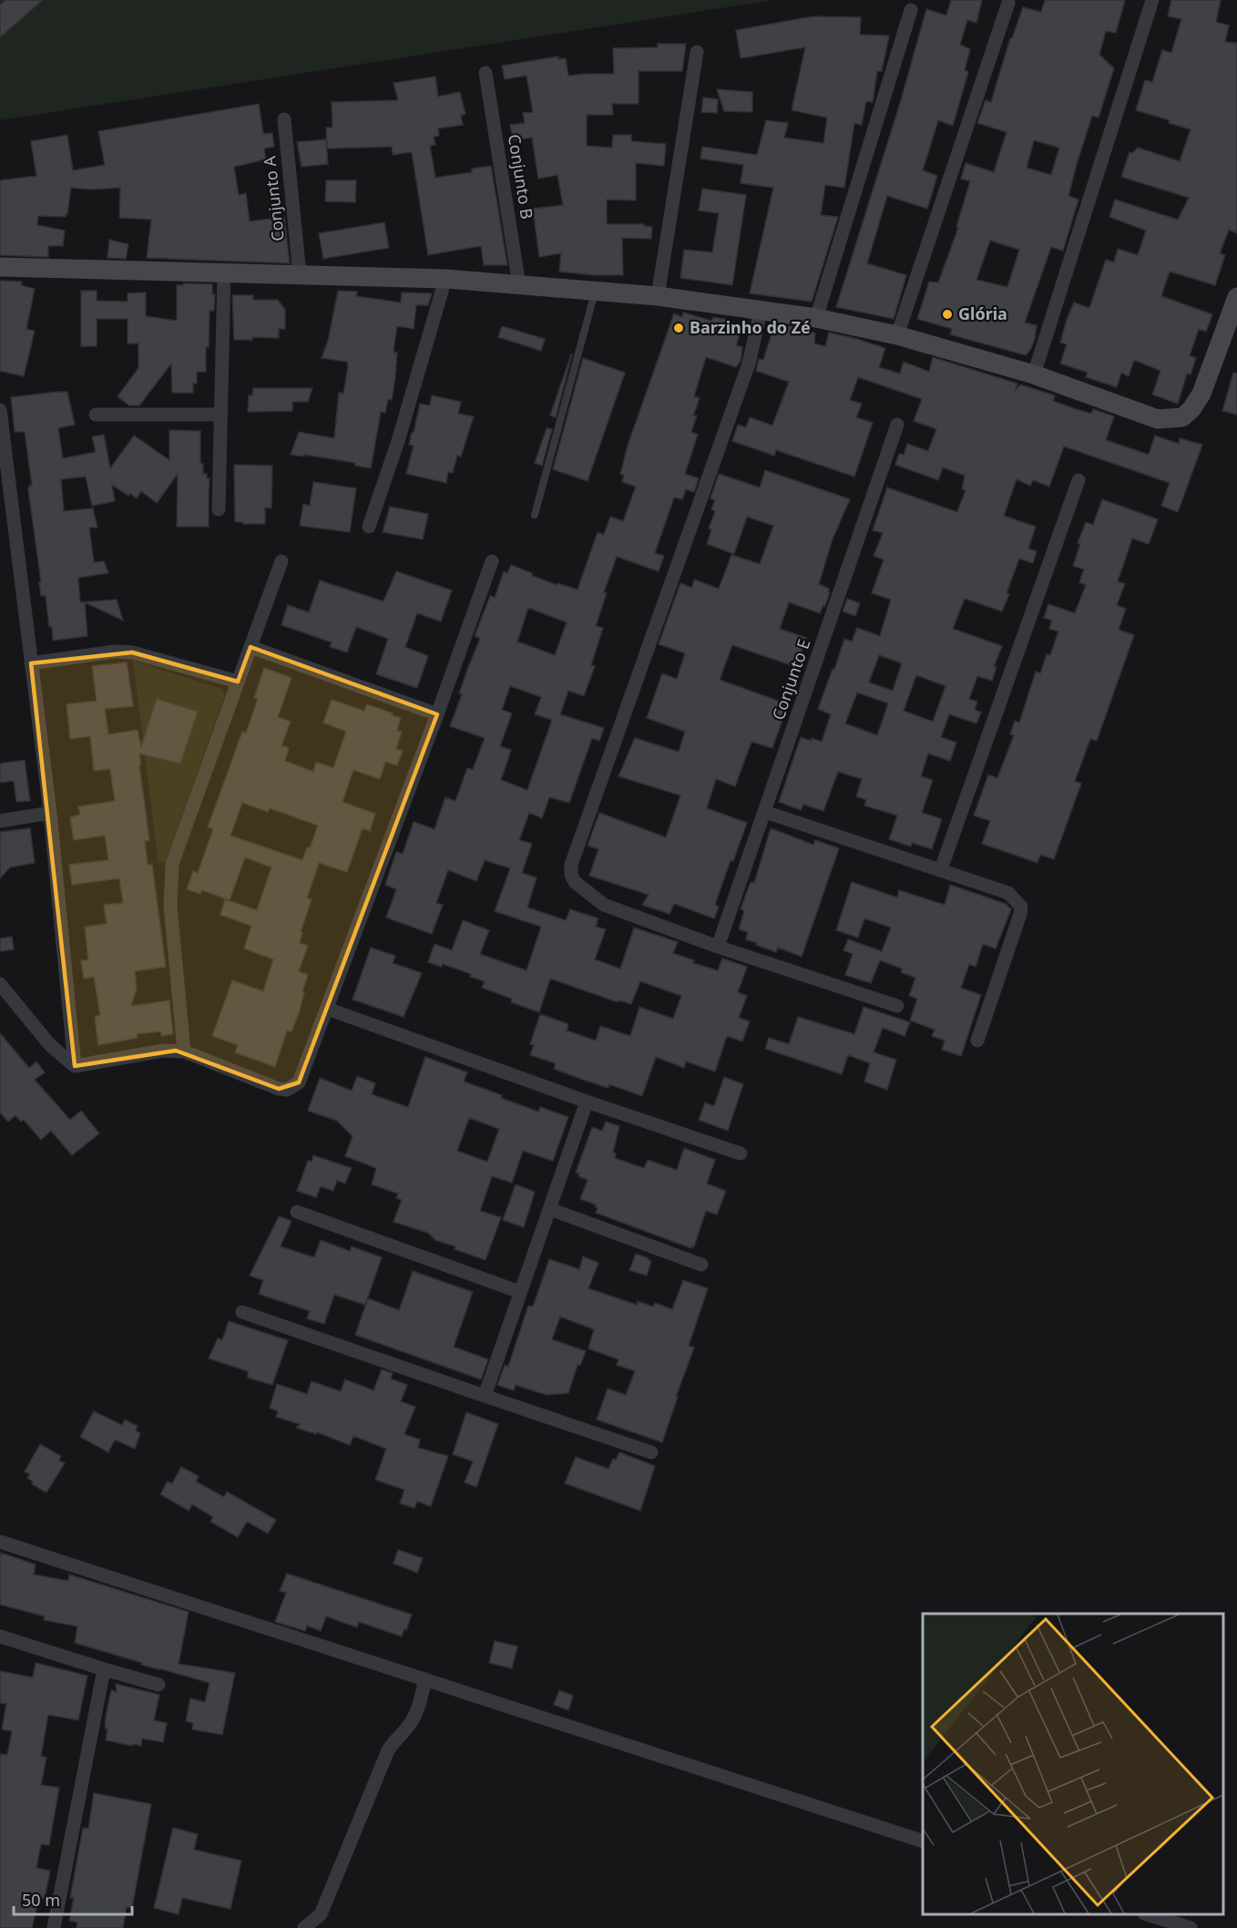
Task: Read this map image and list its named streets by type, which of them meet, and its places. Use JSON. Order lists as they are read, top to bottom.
{
  "streets": {
    "street": ["Conjunto B", "Conjunto A", "Conjunto E"]
  },
  "places": ["Glória", "Barzinho do Zé"],
  "scale_bar": "50 m"
}
